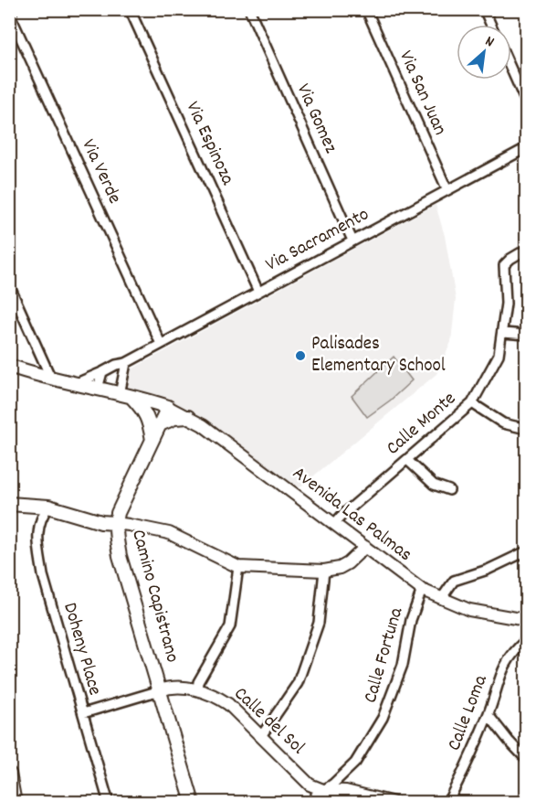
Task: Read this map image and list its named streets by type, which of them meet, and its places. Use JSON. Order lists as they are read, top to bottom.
{
  "streets": {
    "main road": ["Camino Capistrano"],
    "street": [
      "Via San Juan",
      "Via Gomez",
      "Via Espinoza",
      "Via Verde",
      "Via Sacramento",
      "Calle Monte",
      "Avenida Las Palmas",
      "Doheny Place",
      "Calle Fortuna",
      "Calle Loma",
      "Calle del Sol"
    ]
  },
  "crossings": [
    ["Via San Juan", "Via Sacramento"],
    ["Via Gomez", "Via Sacramento"],
    ["Via Espinoza", "Via Sacramento"],
    ["Via Verde", "Via Sacramento"],
    ["Calle Monte", "Avenida Las Palmas"],
    ["Avenida Las Palmas", "Camino Capistrano"],
    ["Avenida Las Palmas", "Calle Fortuna"],
    ["Camino Capistrano", "Calle del Sol"],
    ["Doheny Place", "Calle del Sol"],
    ["Calle Fortuna", "Calle del Sol"]
  ],
  "places": ["Palisades Elementary School"],
  "north": "top right"
}
